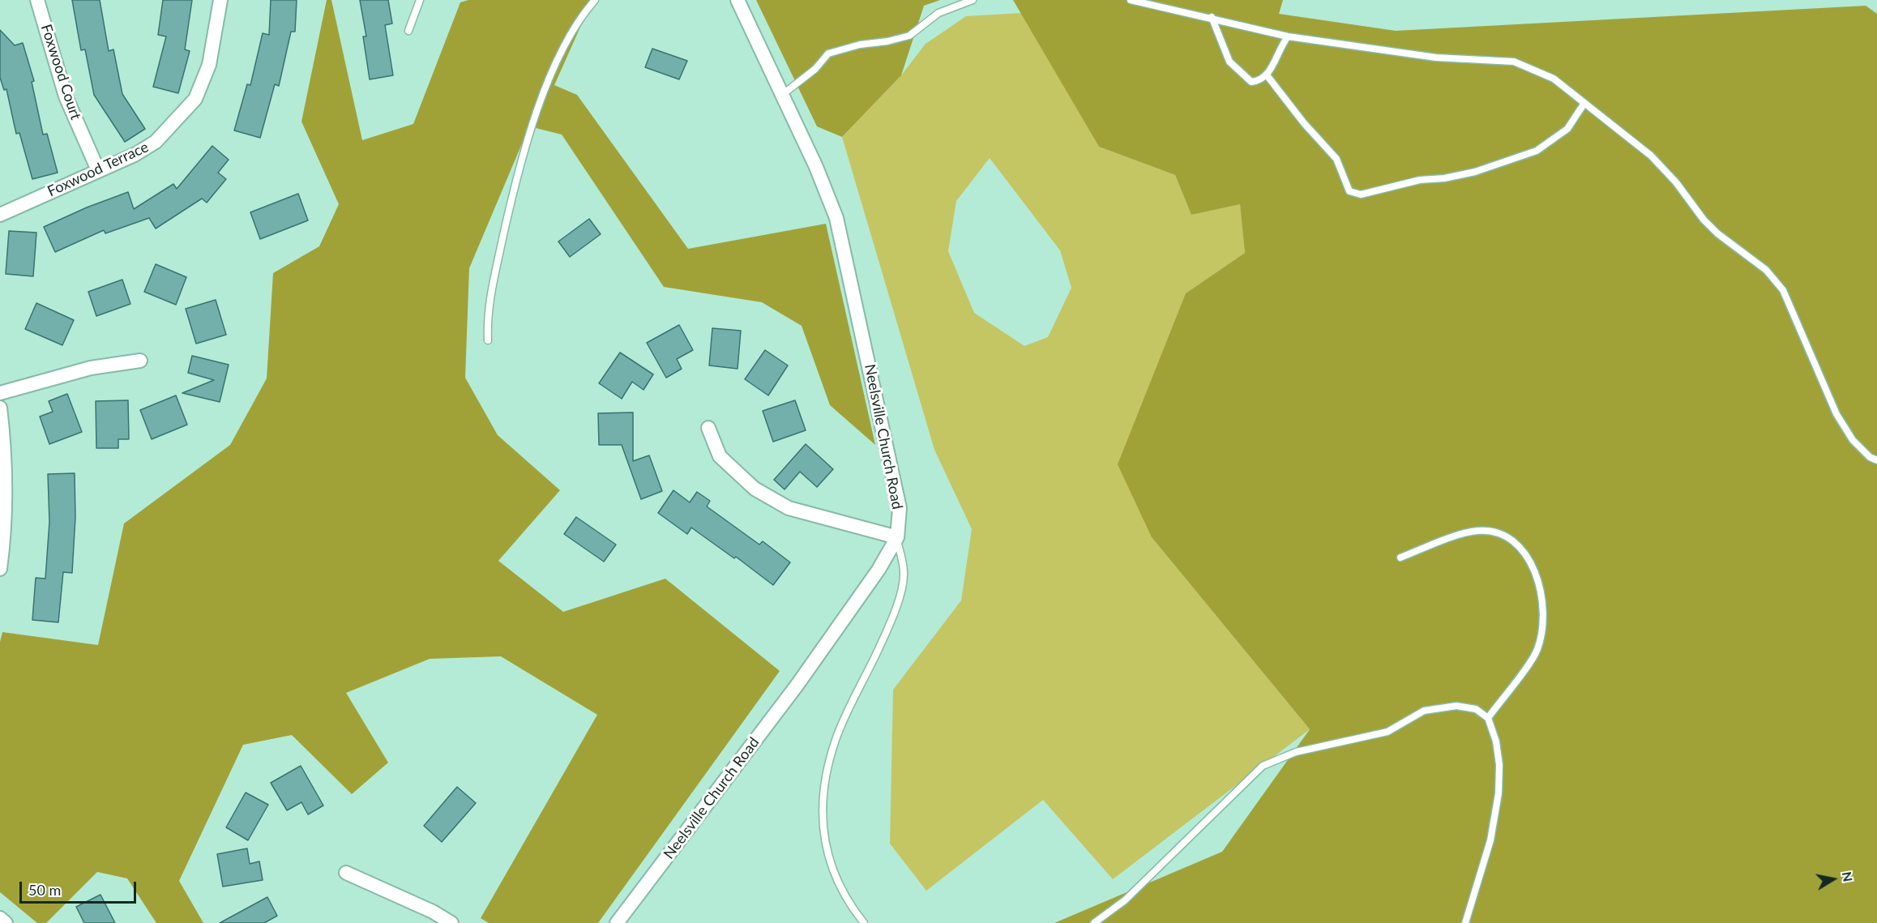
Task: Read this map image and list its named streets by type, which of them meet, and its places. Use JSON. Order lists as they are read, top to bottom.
{
  "streets": {
    "street": ["Foxwood Court", "Foxwood Terrace", "Neelsville Church Road"]
  },
  "crossings": [
    ["Foxwood Court", "Foxwood Terrace"]
  ],
  "scale_bar": "50 m",
  "north": "right"
}
